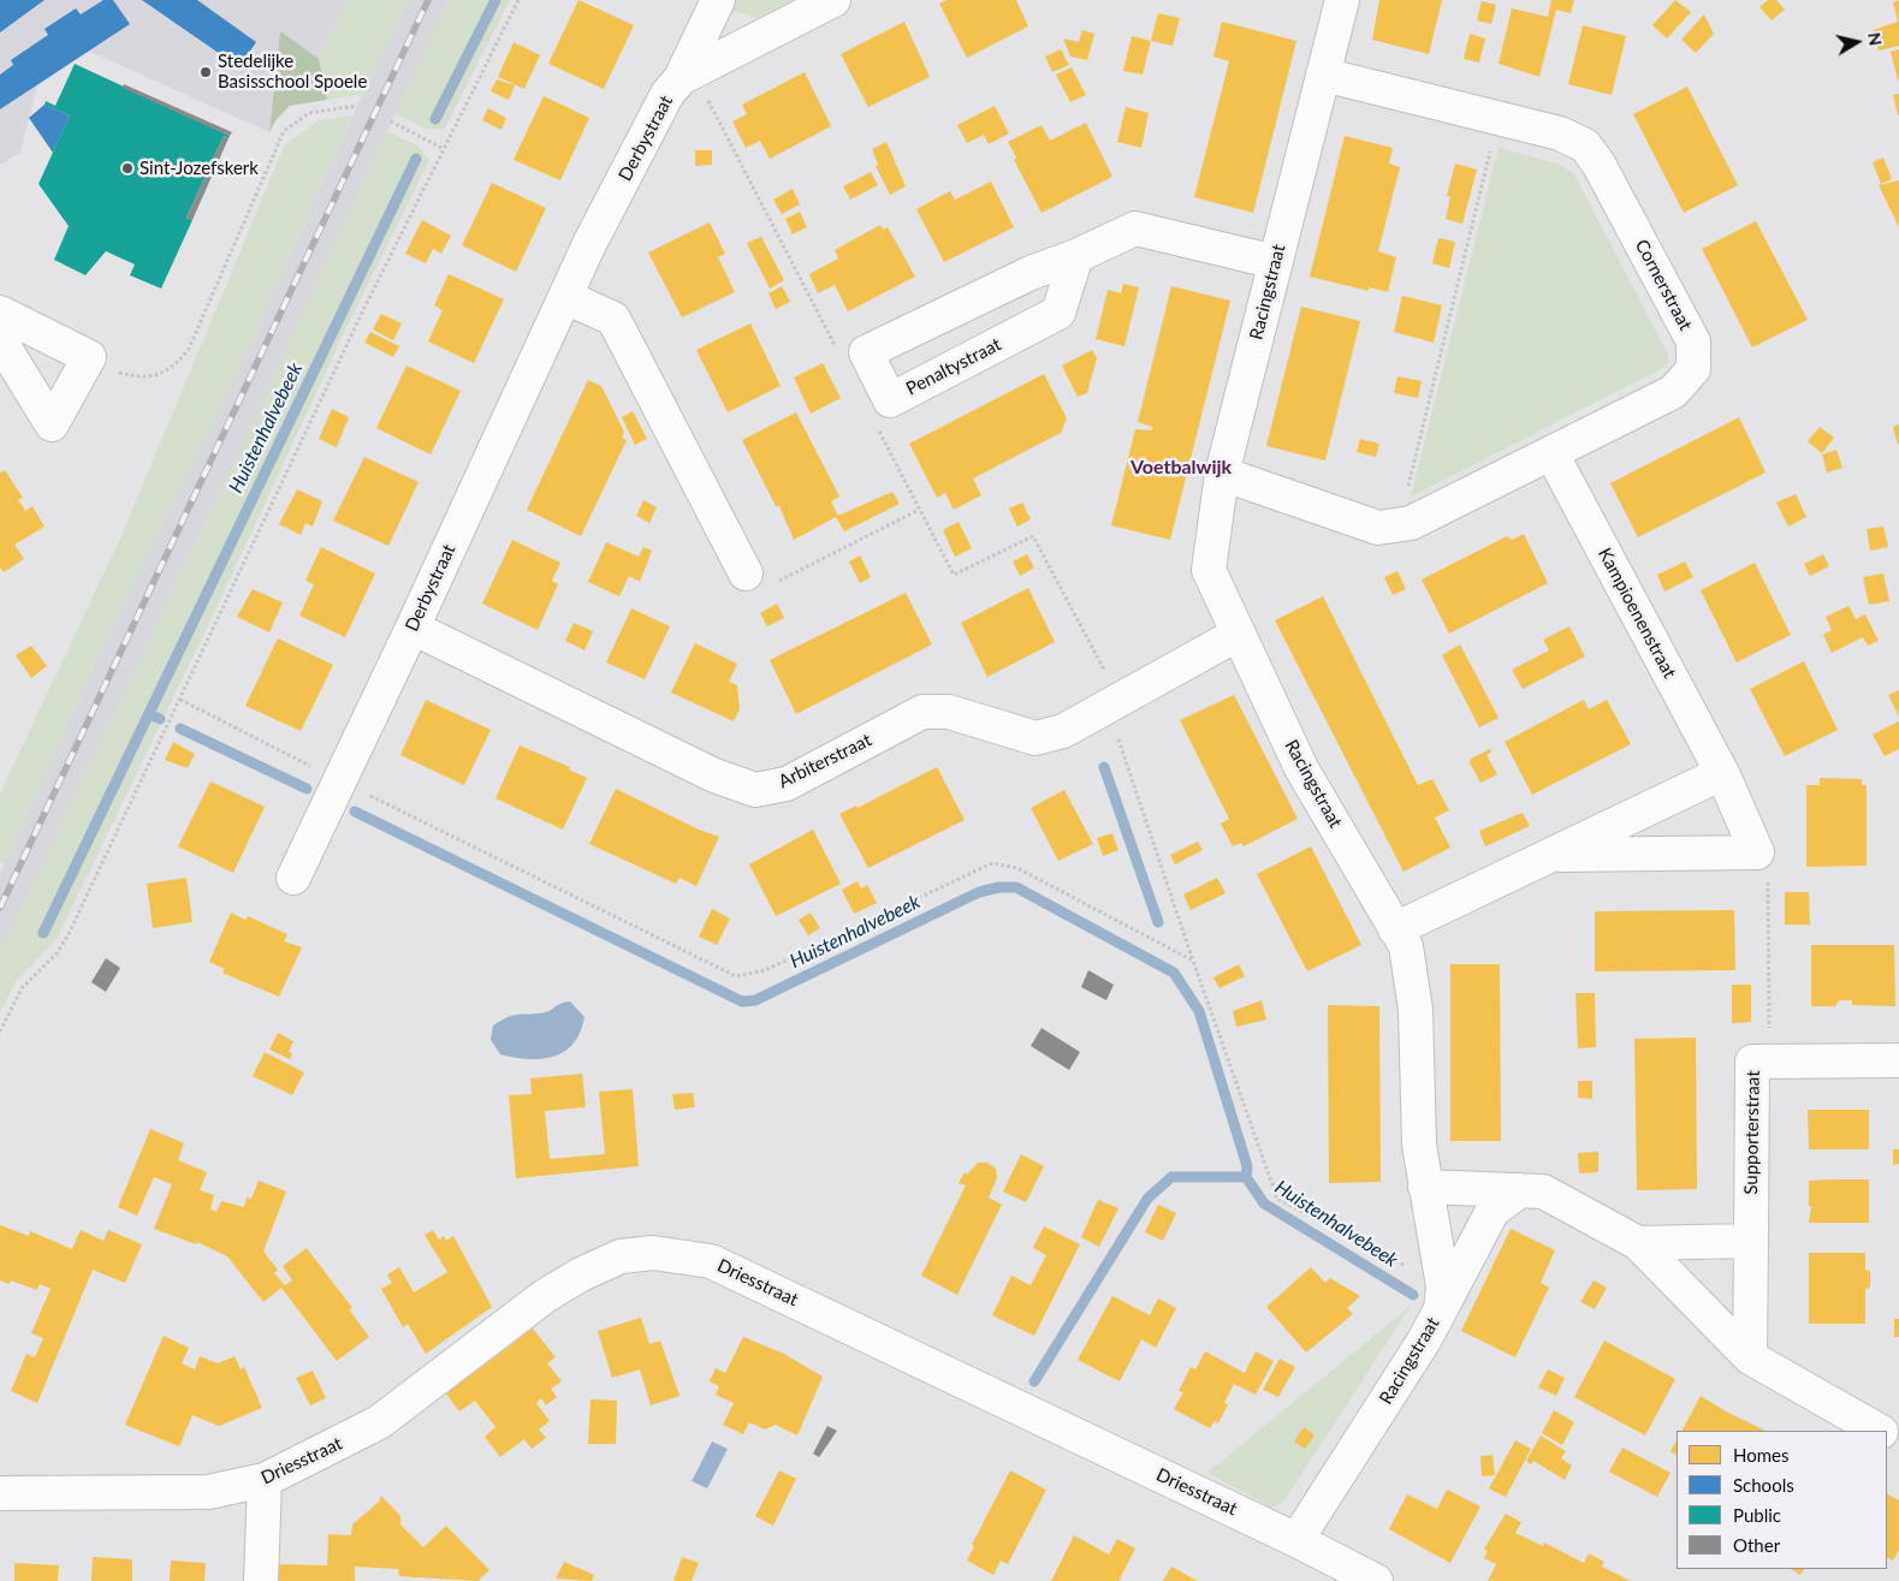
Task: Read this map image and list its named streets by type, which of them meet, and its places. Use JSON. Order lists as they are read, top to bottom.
{
  "streets": {
    "street": [
      "Derbystraat",
      "Cornerstraat",
      "Racingstraat",
      "Penaltystraat",
      "Kampioenenstraat",
      "Arbiterstraat",
      "Supporterstraat",
      "Driesstraat"
    ]
  },
  "crossings": [
    ["Derbystraat", "Arbiterstraat"],
    ["Cornerstraat", "Racingstraat"],
    ["Cornerstraat", "Kampioenenstraat"],
    ["Racingstraat", "Penaltystraat"],
    ["Racingstraat", "Arbiterstraat"],
    ["Racingstraat", "Driesstraat"]
  ],
  "districts": ["Voetbalwijk"],
  "water": ["Huistenhalvebeek"],
  "places": ["Stedelijke Basisschool Spoele", "Sint-Jozefskerk"],
  "legend": [
    "Homes",
    "Schools",
    "Public",
    "Other"
  ],
  "north": "right"
}
